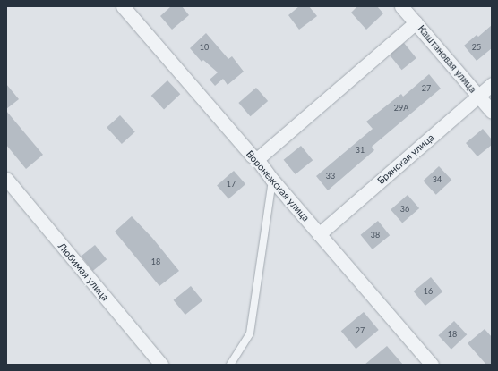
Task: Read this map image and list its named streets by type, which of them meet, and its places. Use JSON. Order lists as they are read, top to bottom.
{
  "streets": {
    "street": [
      "Каштановая улица",
      "Брянская улица",
      "Воронежская улица",
      "Любимая улица"
    ]
  },
  "crossings": [
    ["Каштановая улица", "Брянская улица"],
    ["Брянская улица", "Воронежская улица"]
  ],
  "house_numbers": [
    "10",
    "25",
    "27",
    "29А",
    "31",
    "33",
    "34",
    "17",
    "36",
    "38",
    "18",
    "16",
    "27",
    "18"
  ]
}
